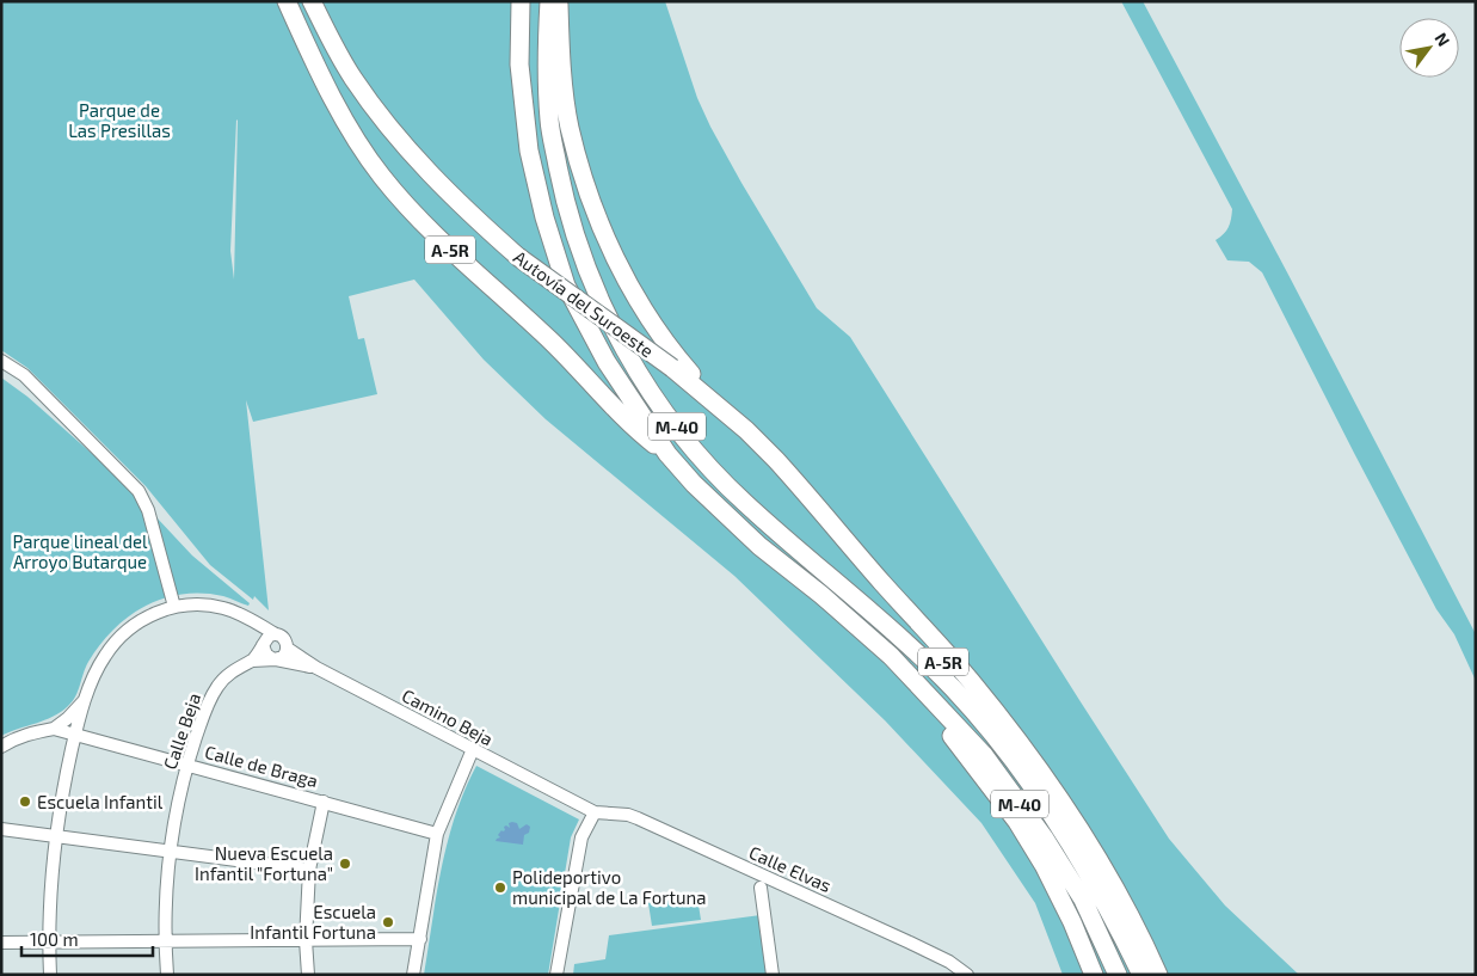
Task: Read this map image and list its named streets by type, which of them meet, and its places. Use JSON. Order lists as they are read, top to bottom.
{
  "streets": {
    "highway": ["A-5R", "Autovía del Suroeste", "M-40"],
    "street": [
      "Camino Beja",
      "Calle Beja",
      "Calle de Braga",
      "Calle Elvas"
    ]
  },
  "crossings": [
    ["A-5R", "Autovía del Suroeste"],
    ["A-5R", "M-40"],
    ["Camino Beja", "Calle Elvas"],
    ["Calle Beja", "Calle de Braga"]
  ],
  "parks": ["Parque de Las Presillas", "Parque lineal del Arroyo Butarque"],
  "places": [
    "Escuela Infantil",
    "Nueva Escuela Infantil \"Fortuna\"",
    "Polideportivo municipal de La Fortuna",
    "Escuela Infantil Fortuna"
  ],
  "scale_bar": "100 m",
  "north": "top right"
}
